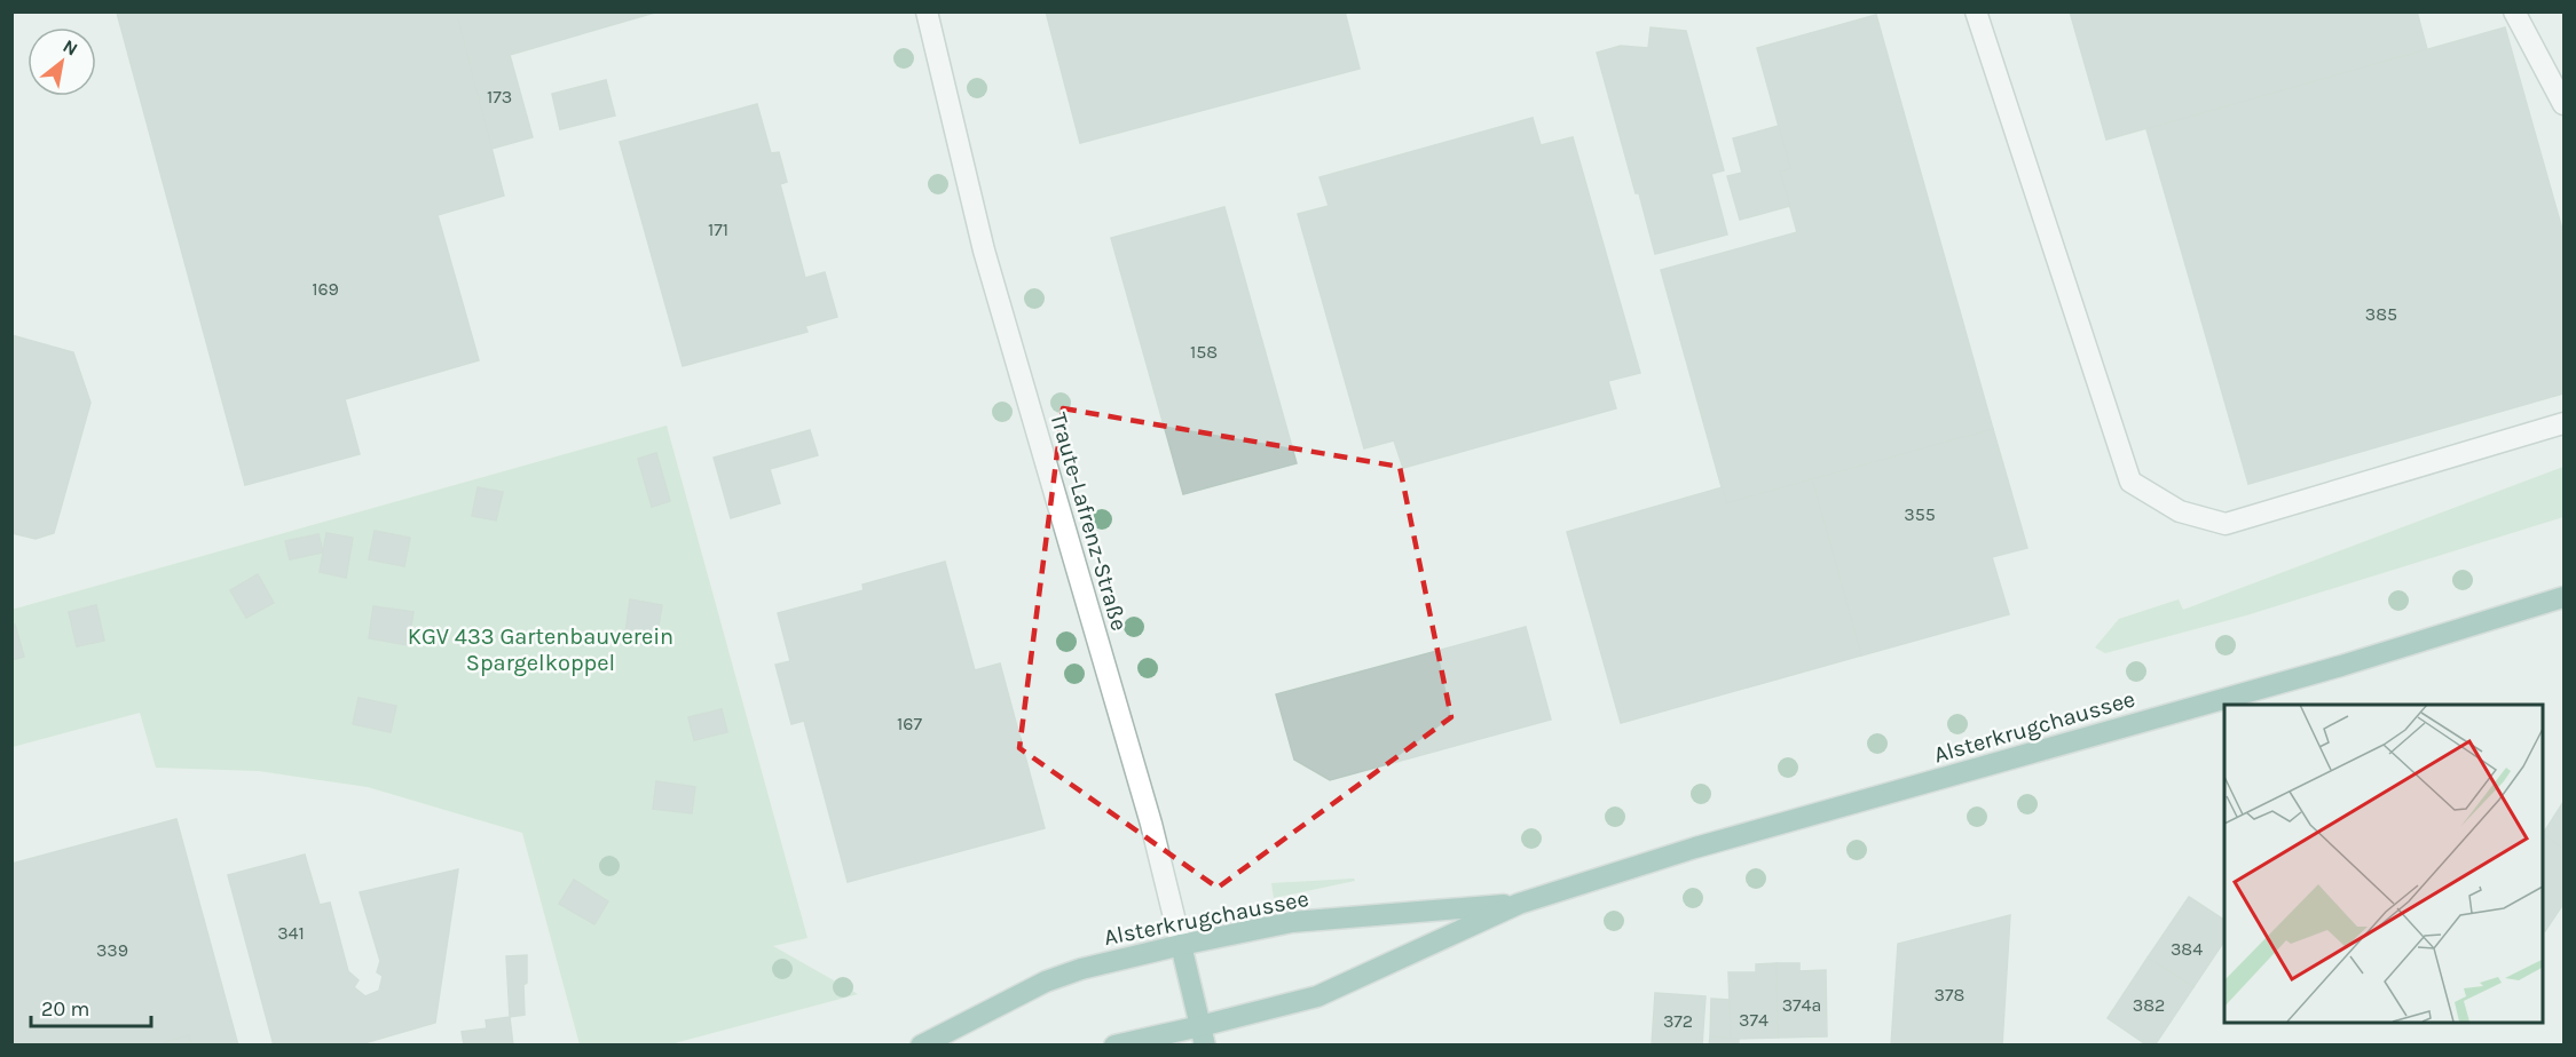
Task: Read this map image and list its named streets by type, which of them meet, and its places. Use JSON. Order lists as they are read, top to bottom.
{
  "streets": {
    "main road": ["Traute-Lafrenz-Straße", "Alsterkrugchaussee"]
  },
  "crossings": [
    ["Traute-Lafrenz-Straße", "Alsterkrugchaussee"]
  ],
  "parks": ["KGV 433 Gartenbauverein Spargelkoppel"],
  "house_numbers": [
    "173",
    "171",
    "169",
    "385",
    "158",
    "355",
    "167",
    "341",
    "384",
    "339",
    "378",
    "374a",
    "382",
    "374",
    "372"
  ],
  "scale_bar": "20 m",
  "north": "top right"
}
